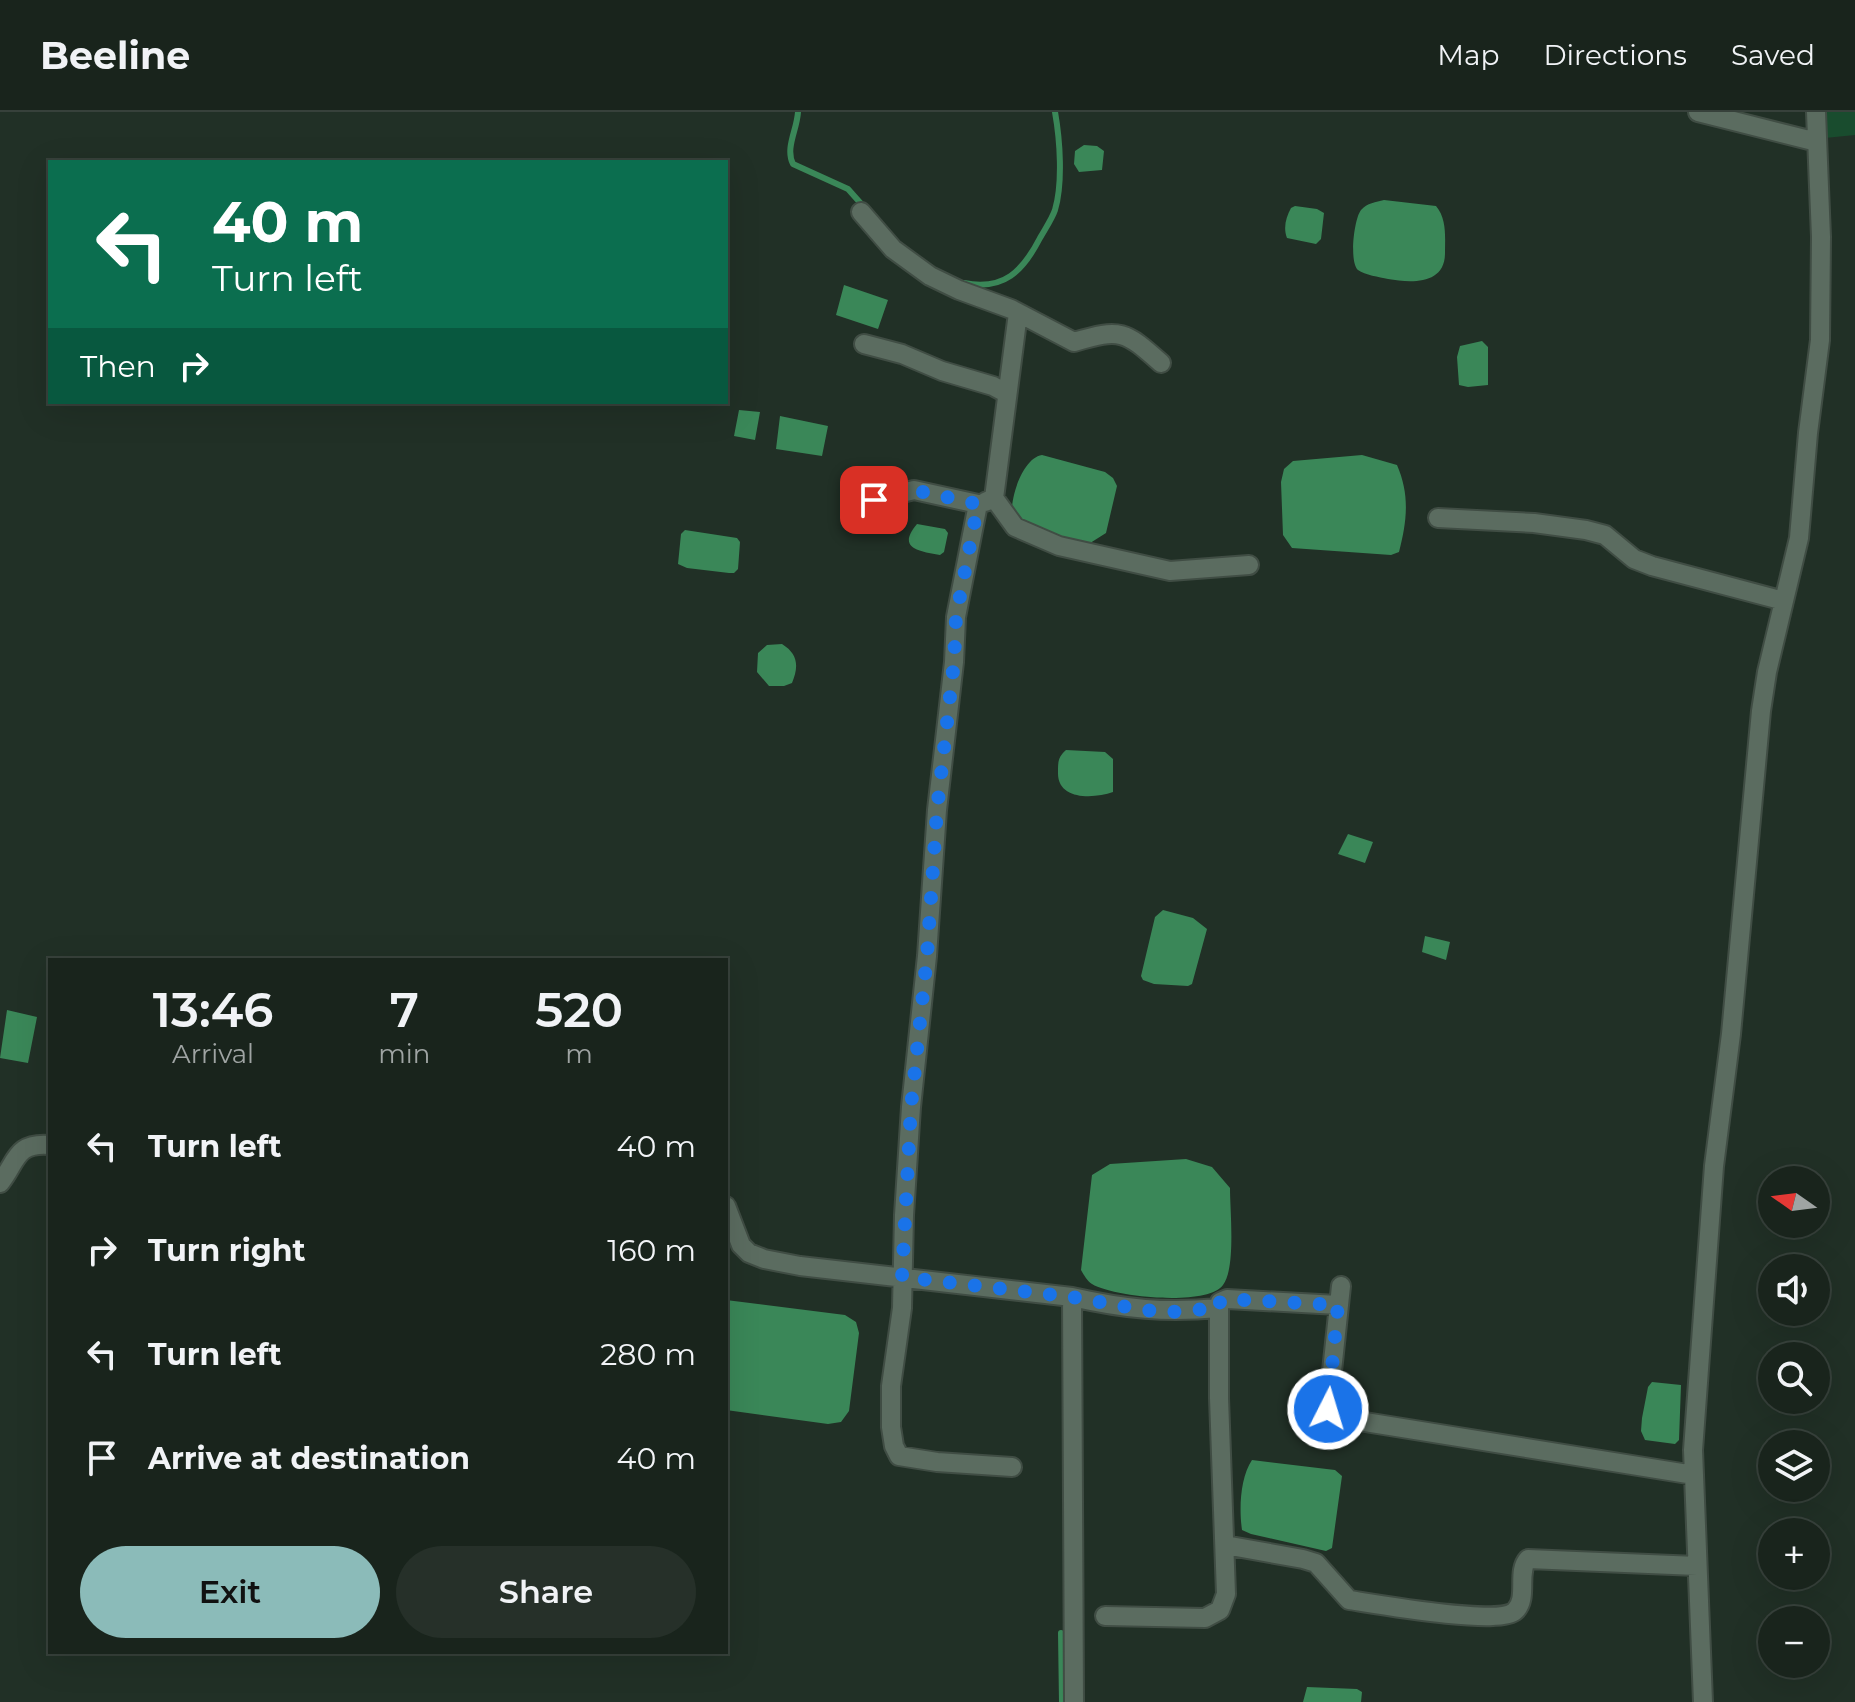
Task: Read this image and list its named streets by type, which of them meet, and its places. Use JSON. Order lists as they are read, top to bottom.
{
  "north": "left",
  "page": {
    "header": "Beeline",
    "nav": ["Map", "Directions", "Saved"],
    "turn": ["40 m", "Turn left"],
    "then": "Then",
    "eta": [
      "13:46",
      "Arrival",
      "7",
      "min",
      "520",
      "m"
    ],
    "list": [
      {
        "name": "Turn left",
        "value": "40 m"
      },
      {
        "name": "Turn right",
        "value": "160 m"
      },
      {
        "name": "Turn left",
        "value": "280 m"
      },
      {
        "name": "Arrive at destination",
        "value": "40 m"
      }
    ],
    "map_buttons": ["+", "−"],
    "buttons": ["Exit", "Share"]
  }
}
